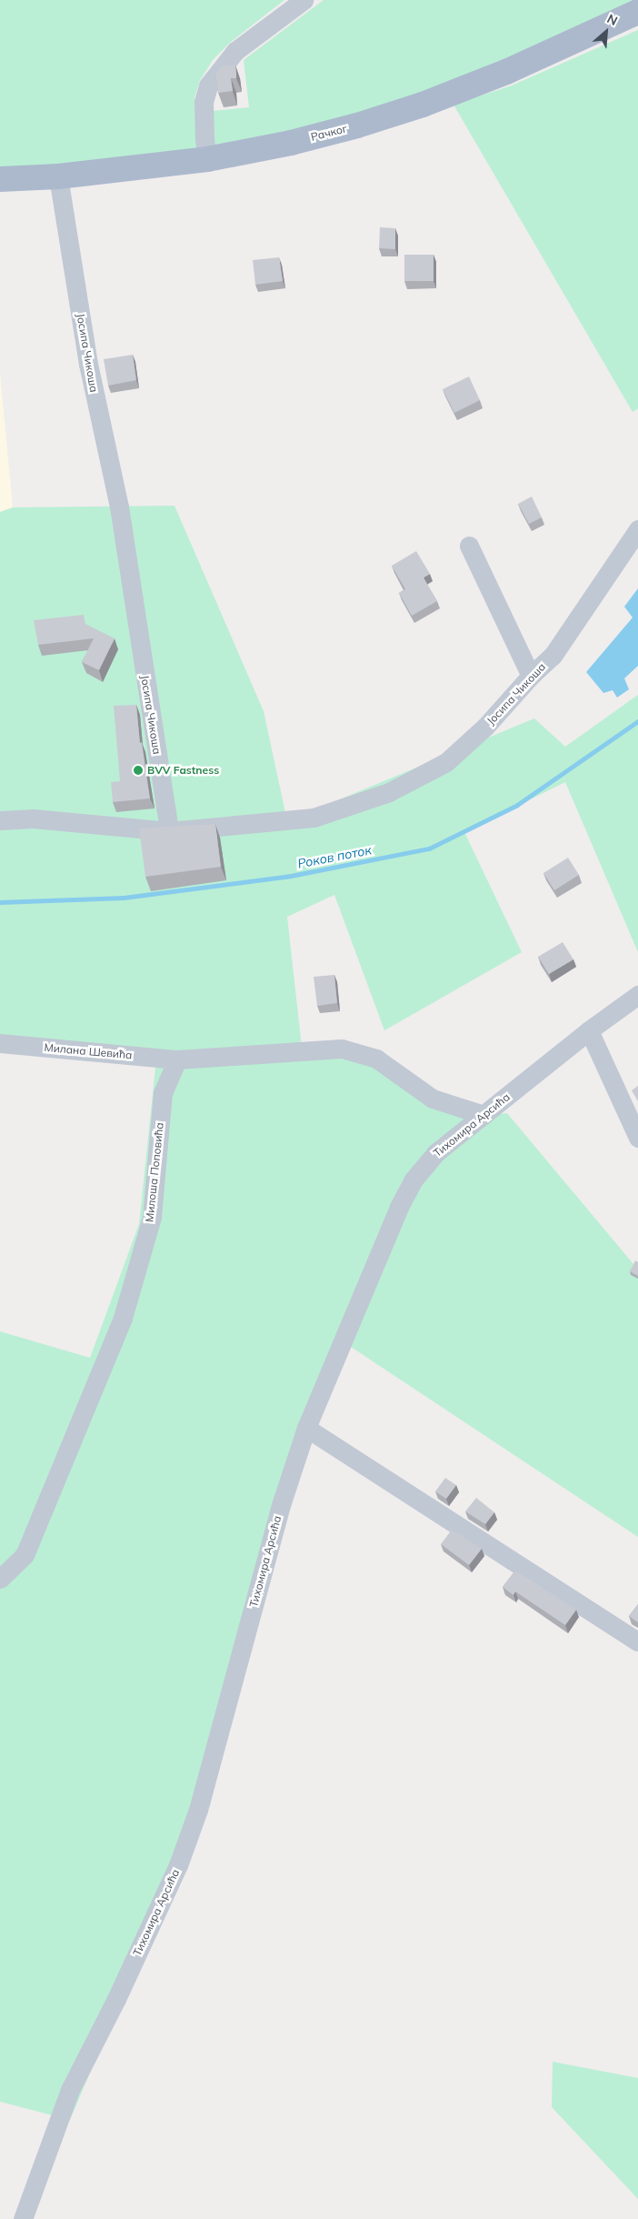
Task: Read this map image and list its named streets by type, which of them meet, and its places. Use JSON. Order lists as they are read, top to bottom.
{
  "streets": {
    "main road": ["Рачког"],
    "street": [
      "Јосипа Чикоша",
      "Милана Шевића",
      "Тихомира Арсића",
      "Милоша Поповића"
    ]
  },
  "crossings": [
    ["Рачког", "Јосипа Чикоша"],
    ["Милана Шевића", "Милоша Поповића"]
  ],
  "water": ["Роков поток"],
  "places": ["BVV Fastness"],
  "north": "top right"
}
